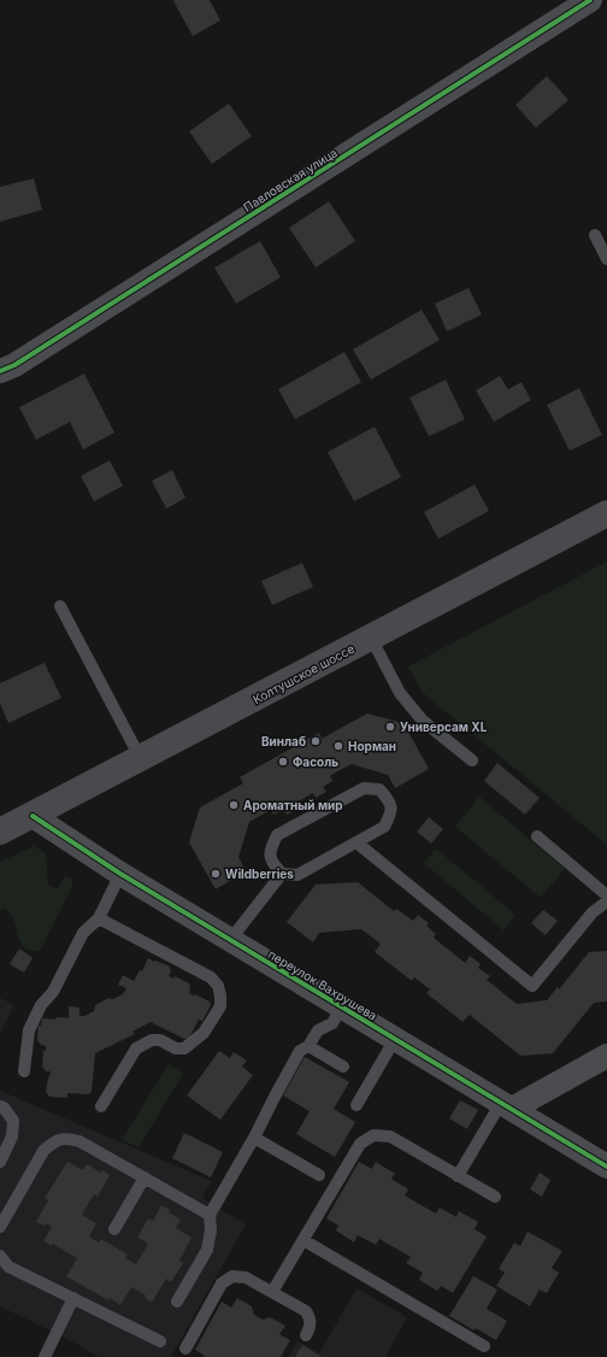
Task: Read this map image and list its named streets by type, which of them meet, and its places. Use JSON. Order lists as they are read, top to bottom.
{
  "streets": {
    "main road": ["Колтушское шоссе"],
    "street": ["Павловская улица", "переулок Вахрушева"]
  },
  "crossings": [
    ["Колтушское шоссе", "переулок Вахрушева"]
  ],
  "places": [
    "Универсам XL",
    "Винлаб",
    "Норман",
    "Фасоль",
    "Ароматный мир",
    "Wildberries"
  ]
}
